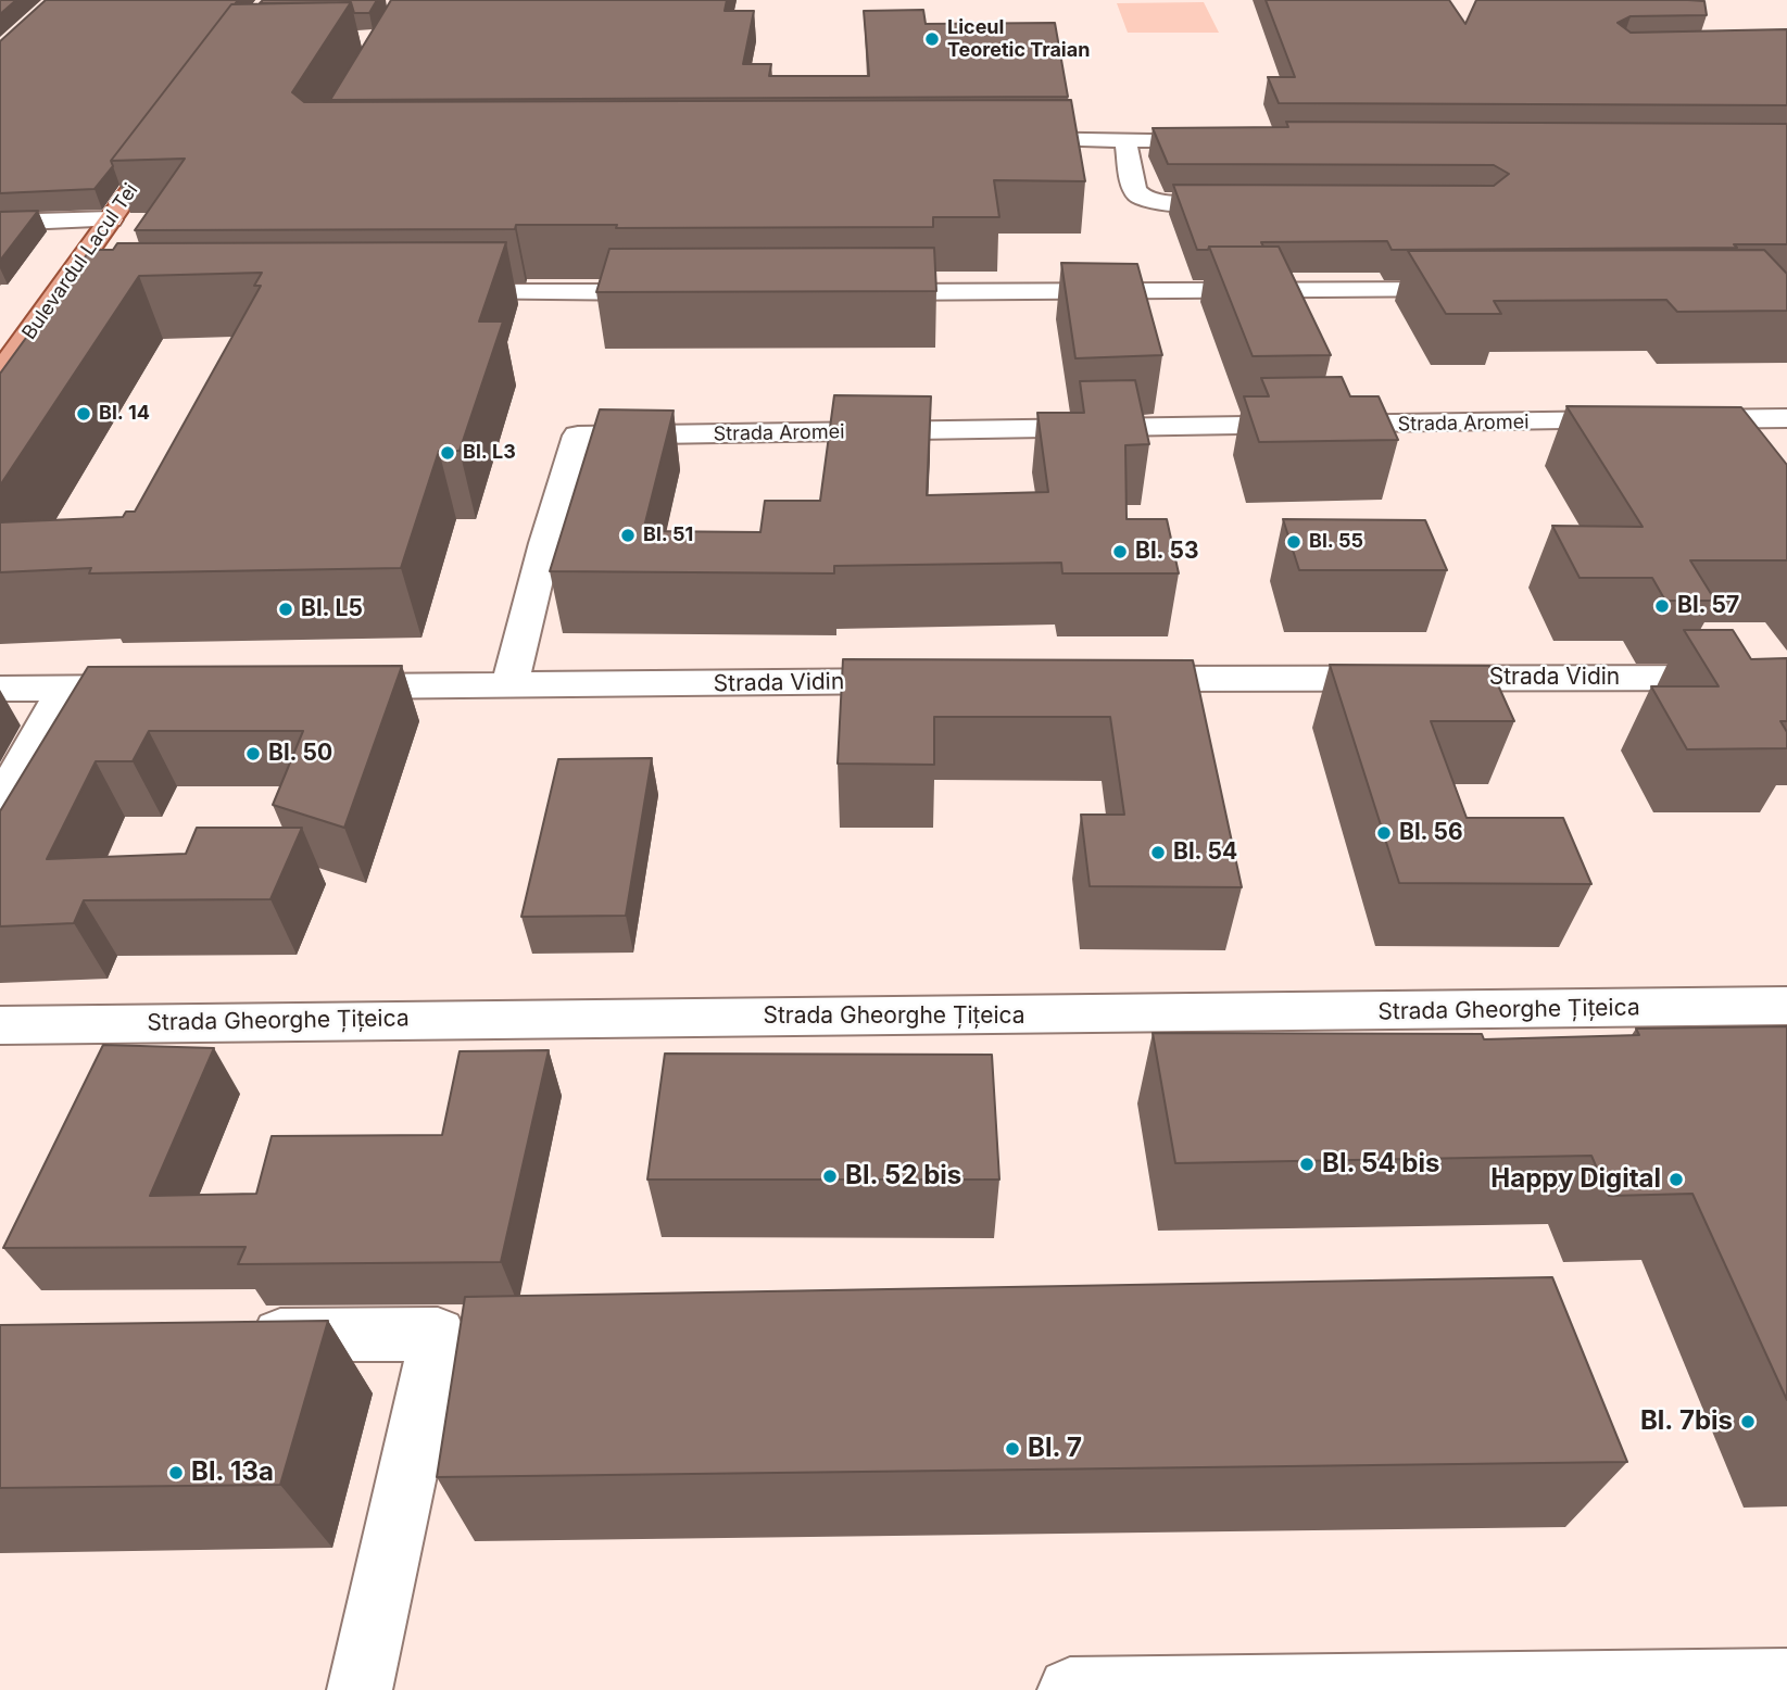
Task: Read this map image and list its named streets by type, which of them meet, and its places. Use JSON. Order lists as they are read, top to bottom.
{
  "streets": {
    "main road": ["Bulevardul Lacul Tei"],
    "street": ["Strada Aromei", "Strada Vidin", "Strada Gheorghe Țițeica"]
  },
  "crossings": [
    ["Strada Aromei", "Strada Vidin"]
  ],
  "places": [
    "Liceul Teoretic Traian",
    "Bl. 14",
    "Bl. L3",
    "Bl. 51",
    "Bl. 55",
    "Bl. 53",
    "Bl. 57",
    "Bl. L5",
    "Bl. 50",
    "Bl. 56",
    "Bl. 54",
    "Bl. 54 bis",
    "Bl. 52 bis",
    "Happy Digital",
    "Bl. 7bis",
    "Bl. 7",
    "Bl. 13a"
  ]
}
